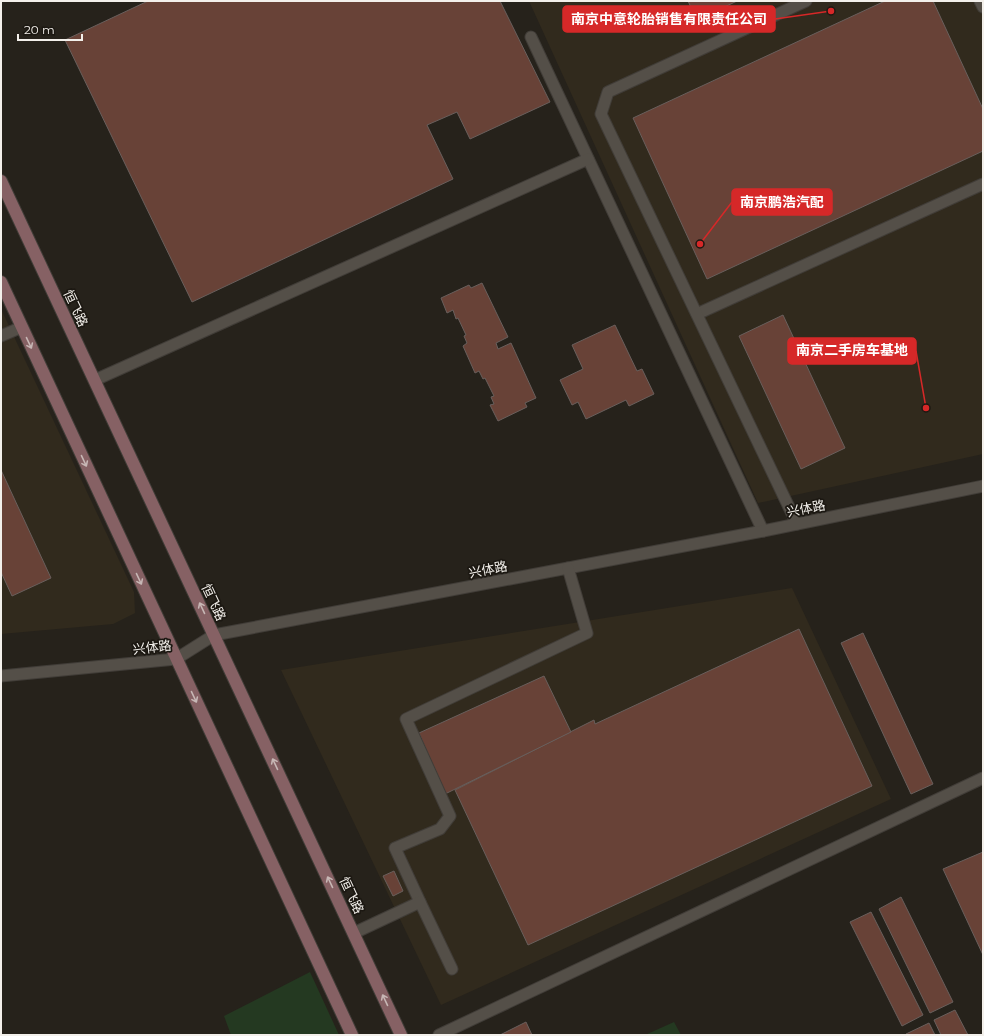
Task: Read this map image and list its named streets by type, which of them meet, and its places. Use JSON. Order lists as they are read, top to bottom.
{
  "streets": {
    "main road": ["恒飞路"],
    "lane": ["兴体路"]
  },
  "crossings": [
    ["恒飞路", "兴体路"]
  ],
  "places": ["南京中意轮胎销售有限责任公司", "南京鹏浩汽配", "南京二手房车基地"],
  "scale_bar": "20 m"
}
